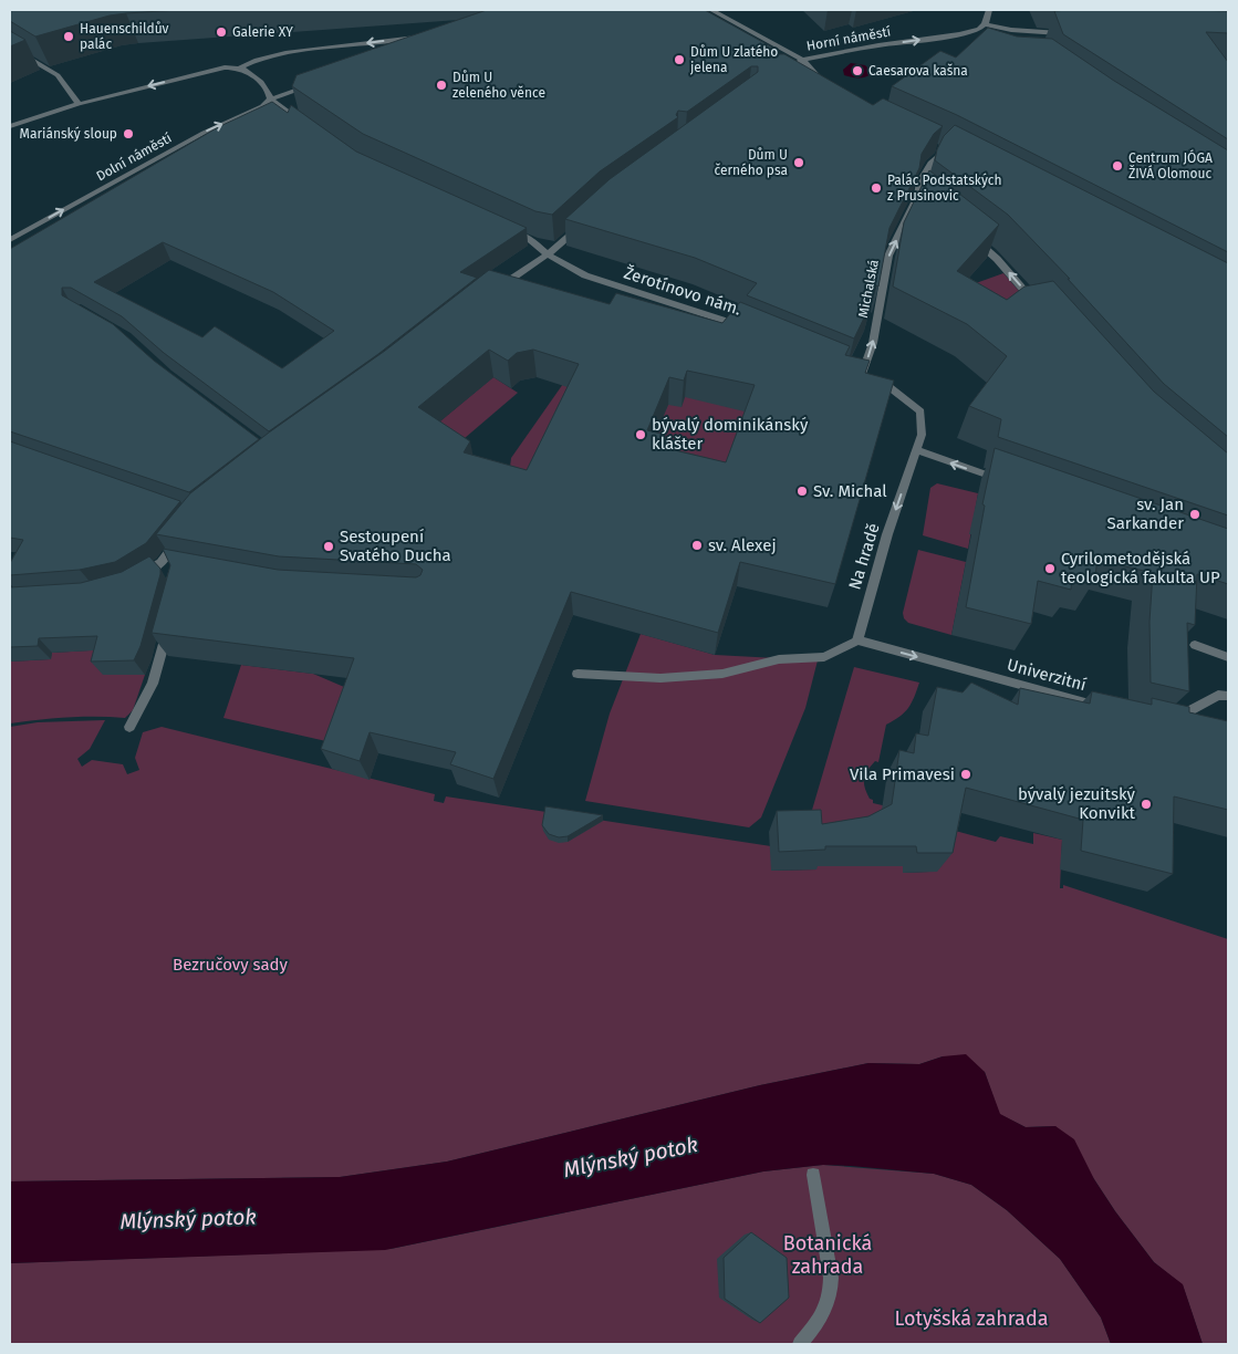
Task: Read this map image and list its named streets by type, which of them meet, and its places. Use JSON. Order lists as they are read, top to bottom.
{
  "streets": {
    "street": [
      "Horní náměstí",
      "Dolní náměstí",
      "Michalská",
      "Žerotínovo nám.",
      "Na hradě",
      "Univerzitní"
    ]
  },
  "crossings": [
    ["Na hradě", "Univerzitní"]
  ],
  "one_way": [
    "Horní náměstí",
    "Michalská",
    "Na hradě",
    "Univerzitní"
  ],
  "water": ["Mlýnský potok"],
  "parks": ["Bezručovy sady", "Botanická zahrada", "Lotyšská zahrada"],
  "places": [
    "Galerie XY",
    "Hauenschildův palác",
    "Dům U zlatého jelena",
    "Caesarova kašna",
    "Dům U zeleného věnce",
    "Mariánský sloup",
    "Dům U černého psa",
    "Centrum JÓGA ŽIVÁ Olomouc",
    "Palác Podstatských z Prusinovic",
    "bývalý dominikánský klášter",
    "Sv. Michal",
    "sv. Jan Sarkander",
    "sv. Alexej",
    "Sestoupení Svatého Ducha",
    "Cyrilometodějská teologická fakulta UP",
    "Vila Primavesi",
    "bývalý jezuitský Konvikt"
  ]
}
